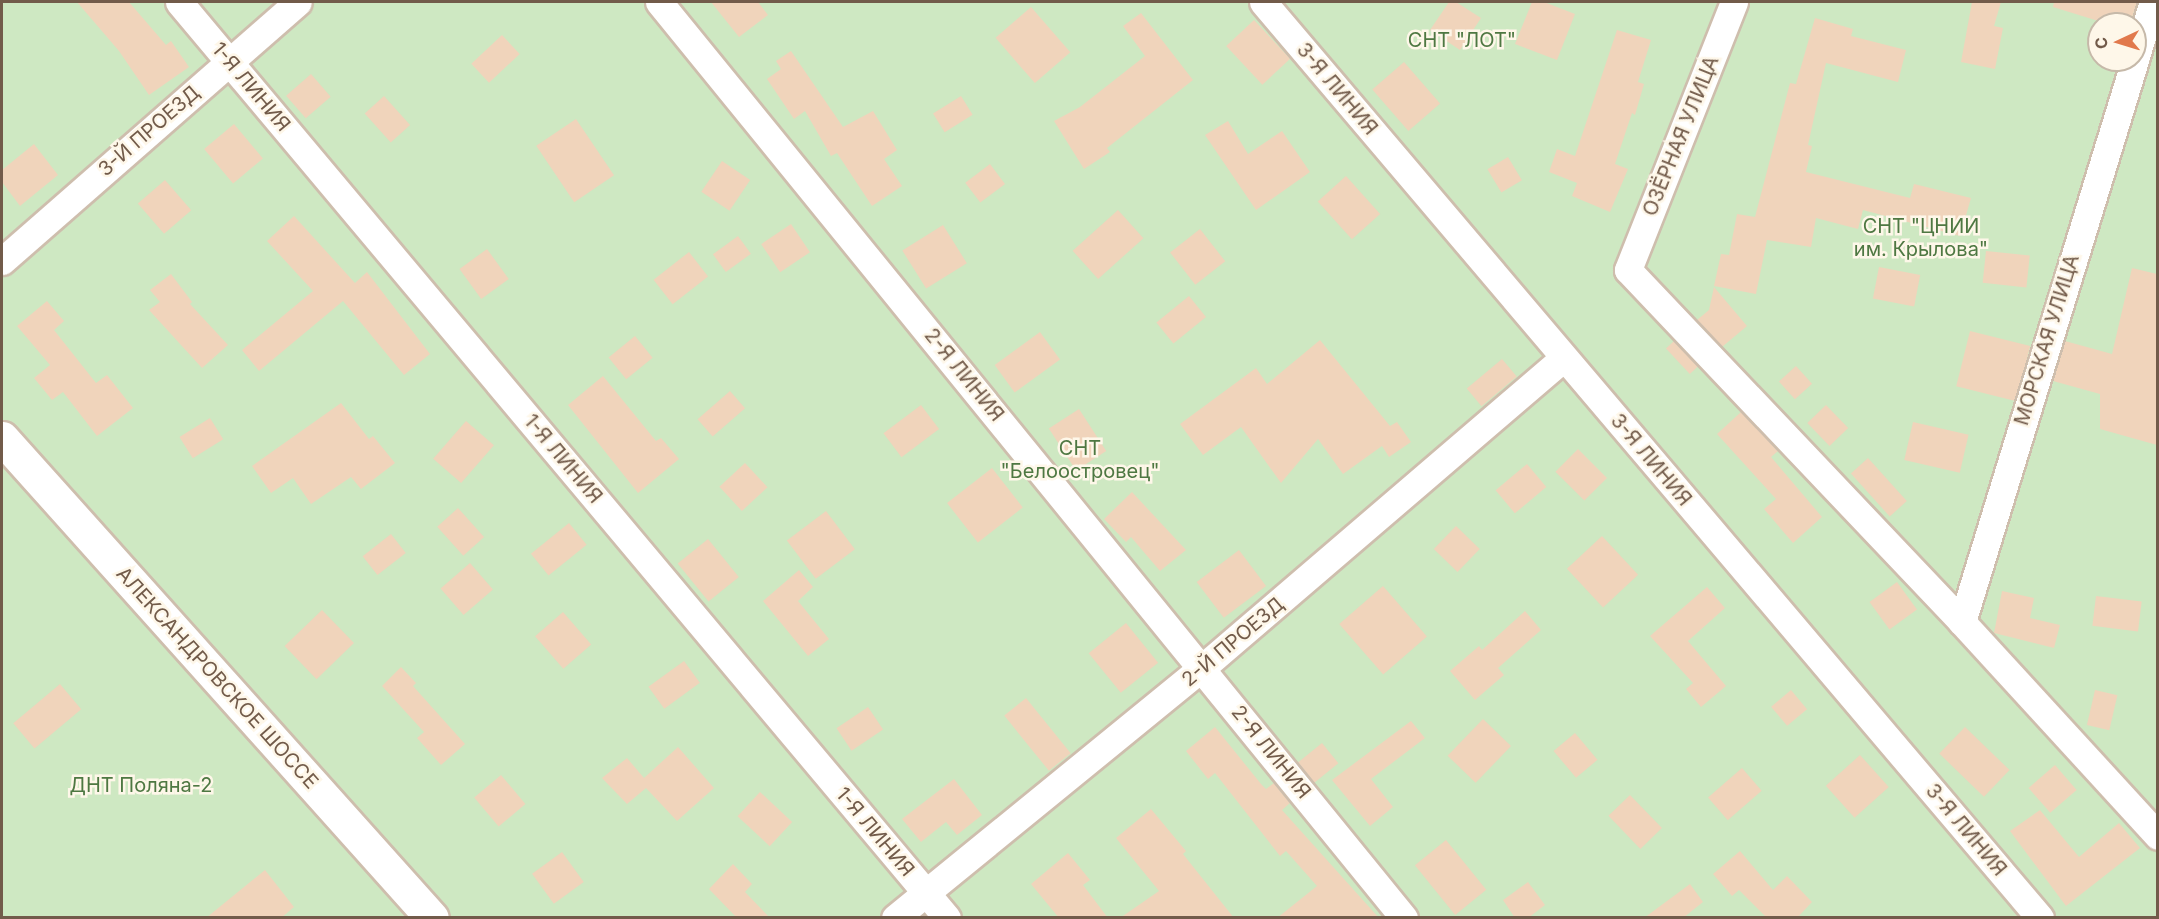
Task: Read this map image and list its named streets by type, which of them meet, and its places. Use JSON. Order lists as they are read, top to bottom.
{
  "streets": {
    "street": [
      "1-Я ЛИНИЯ",
      "3-Я ЛИНИЯ",
      "3-Й ПРОЕЗД",
      "ОЗЁРНАЯ УЛИЦА",
      "МОРСКАЯ УЛИЦА",
      "2-Я ЛИНИЯ",
      "2-Й ПРОЕЗД",
      "АЛЕКСАНДРОВСКОЕ ШОССЕ"
    ]
  },
  "crossings": [
    ["1-Я ЛИНИЯ", "3-Й ПРОЕЗД"],
    ["1-Я ЛИНИЯ", "2-Й ПРОЕЗД"],
    ["3-Я ЛИНИЯ", "2-Й ПРОЕЗД"],
    ["ОЗЁРНАЯ УЛИЦА", "МОРСКАЯ УЛИЦА"],
    ["2-Я ЛИНИЯ", "2-Й ПРОЕЗД"]
  ],
  "parks": [
    "СНТ \"ЛОТ\"",
    "СНТ \"ЦНИИ им. Крылова\"",
    "СНТ \"Белоостровец\"",
    "ДНТ Поляна-2"
  ],
  "north": "left"
}
